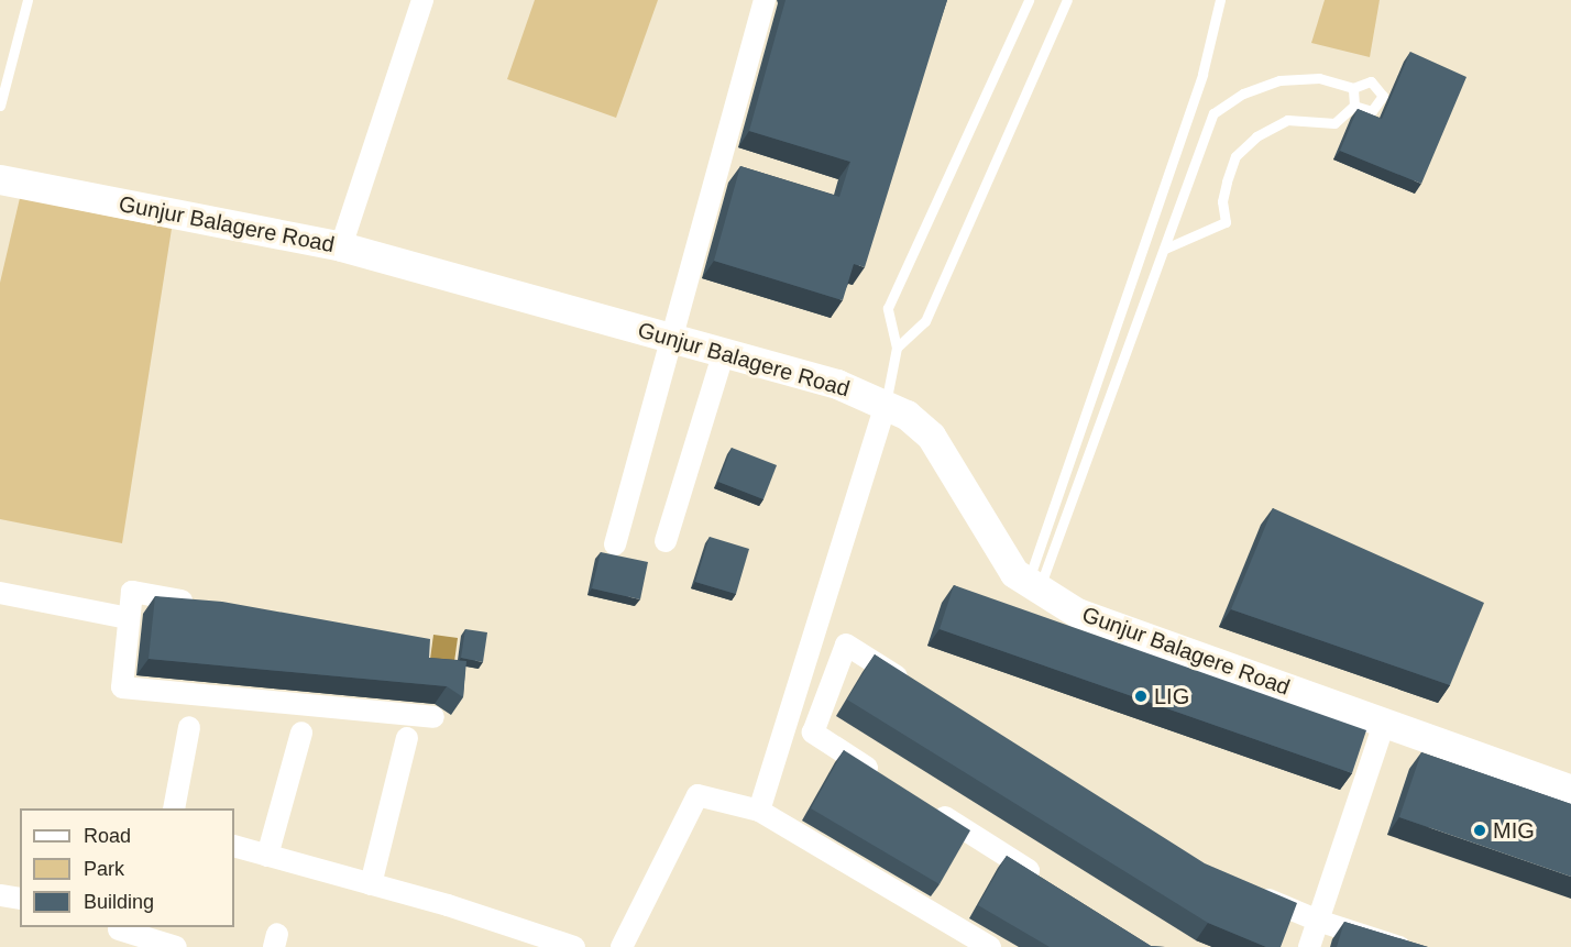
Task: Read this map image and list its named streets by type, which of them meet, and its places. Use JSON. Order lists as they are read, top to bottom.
{
  "streets": {
    "street": ["Gunjur Balagere Road"]
  },
  "places": ["LIG", "MIG"],
  "legend": ["Road", "Park", "Building"]
}
